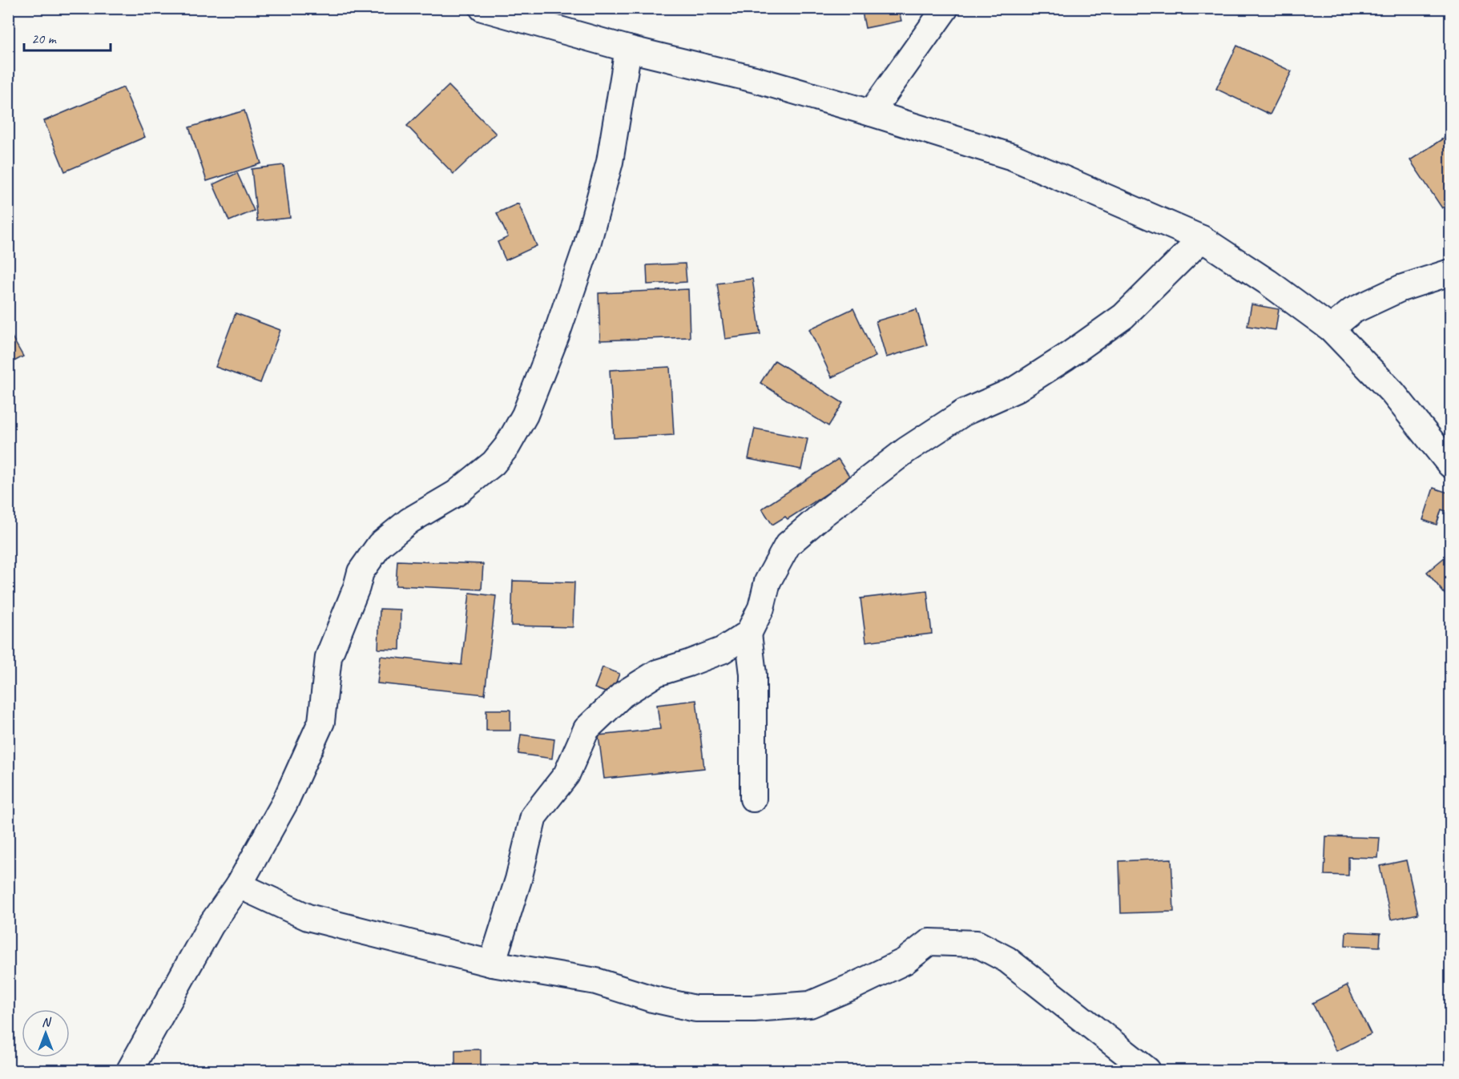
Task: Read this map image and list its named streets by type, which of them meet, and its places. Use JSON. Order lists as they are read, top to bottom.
{
  "scale_bar": "20 m",
  "north": "top"
}
